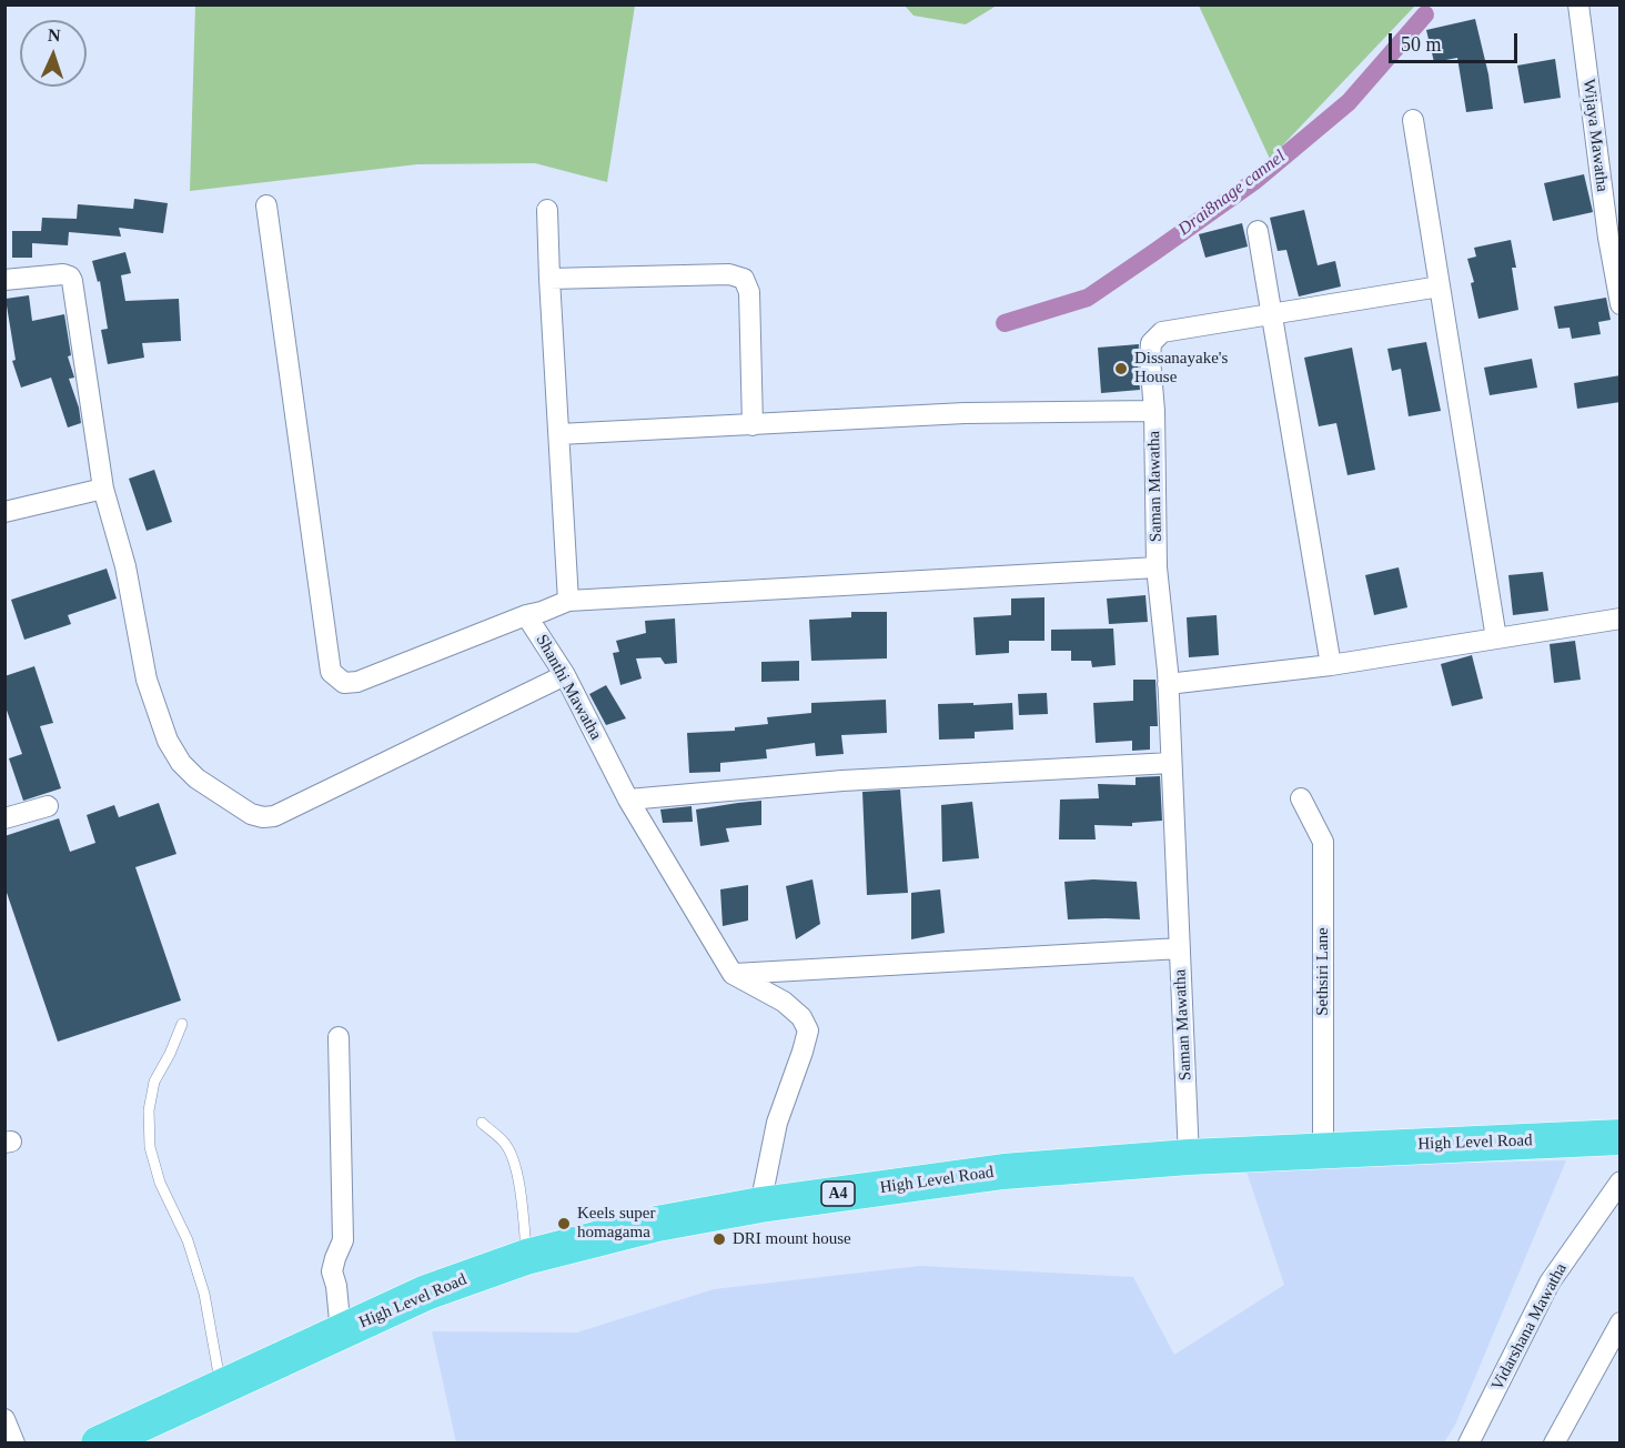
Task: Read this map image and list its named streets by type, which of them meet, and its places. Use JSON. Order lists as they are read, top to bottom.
{
  "streets": {
    "highway": ["High Level Road", "A4"],
    "street": [
      "Wijaya Mawatha",
      "Saman Mawatha",
      "Shanthi Mawatha",
      "Sethsiri Lane",
      "Vidarshana Mawatha"
    ]
  },
  "crossings": [
    ["Saman Mawatha", "High Level Road"],
    ["Sethsiri Lane", "High Level Road"]
  ],
  "water": ["Drai8nage cannel"],
  "places": ["Dissanayake's House", "Keels super homagama", "DRI mount house"],
  "scale_bar": "50 m",
  "north": "top"
}
